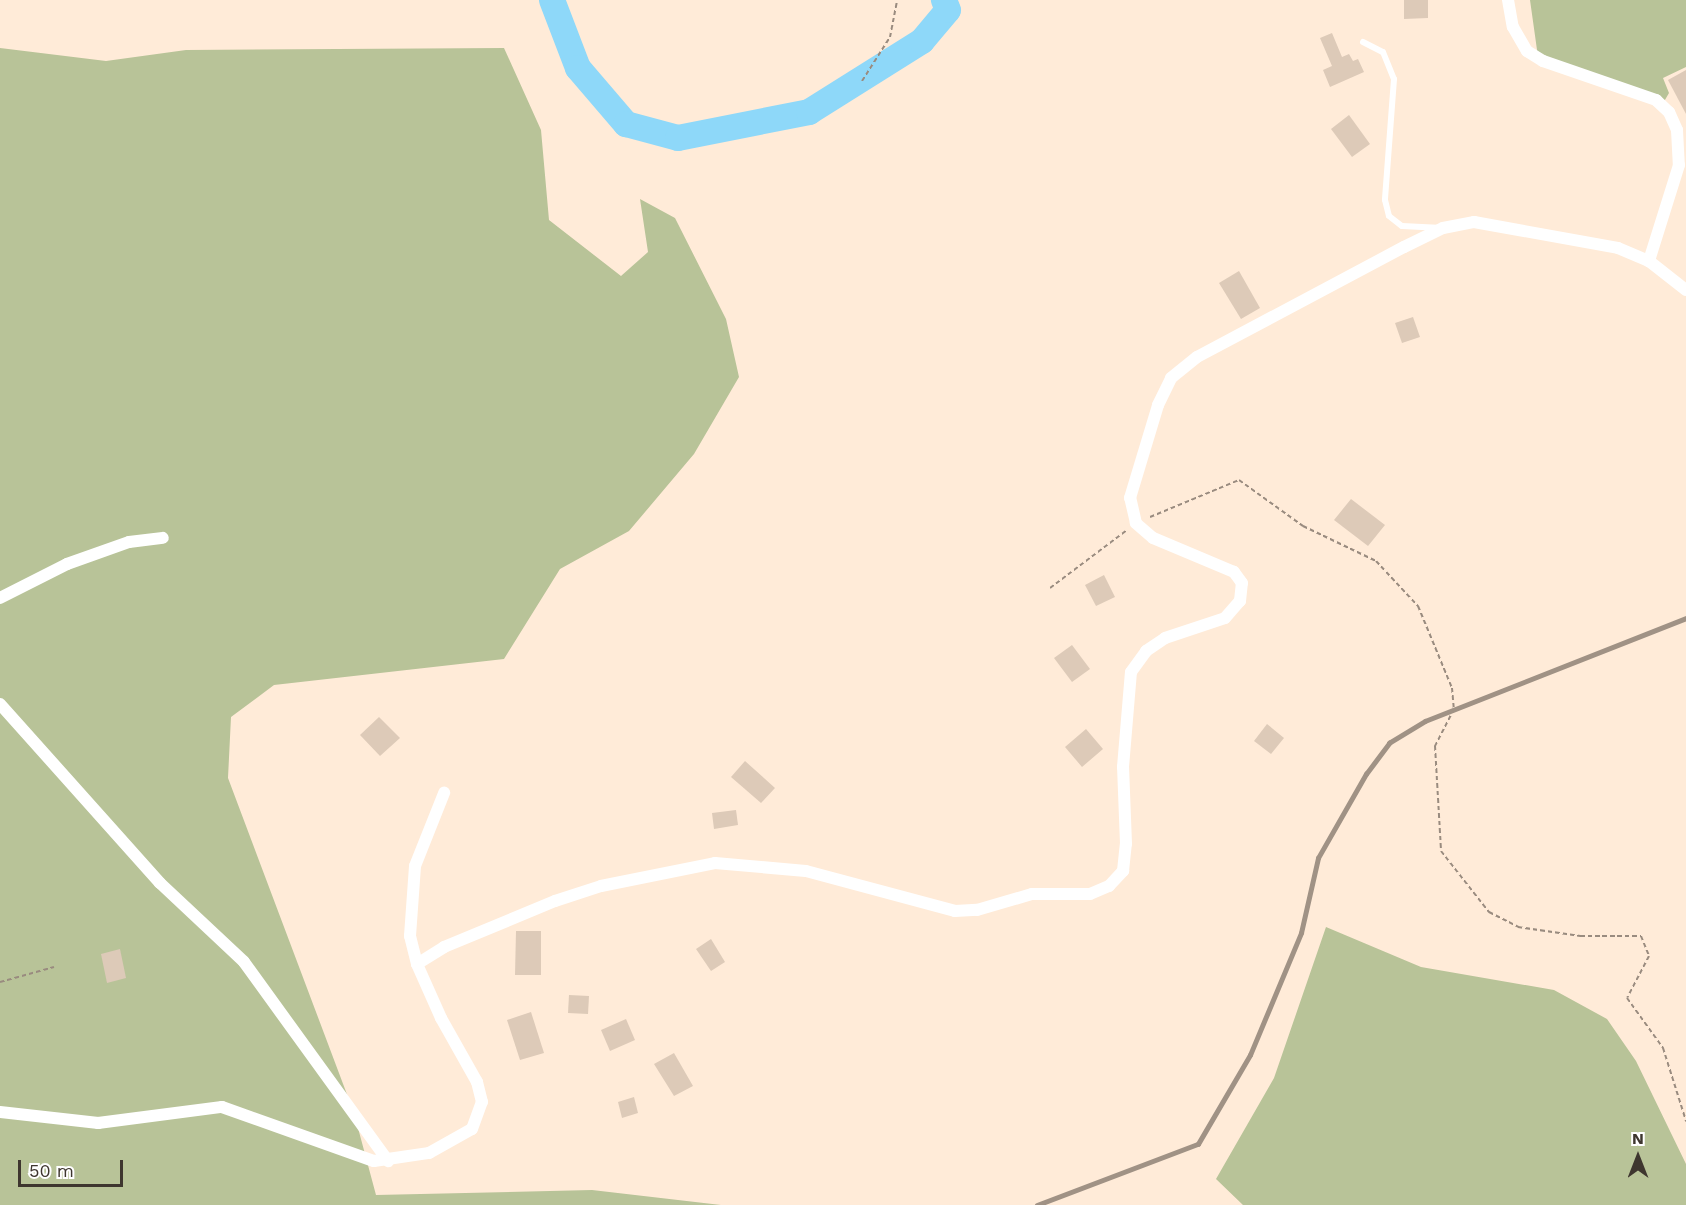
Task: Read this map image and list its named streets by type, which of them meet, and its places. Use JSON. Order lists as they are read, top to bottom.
{
  "scale_bar": "50 m",
  "north": "top"
}
